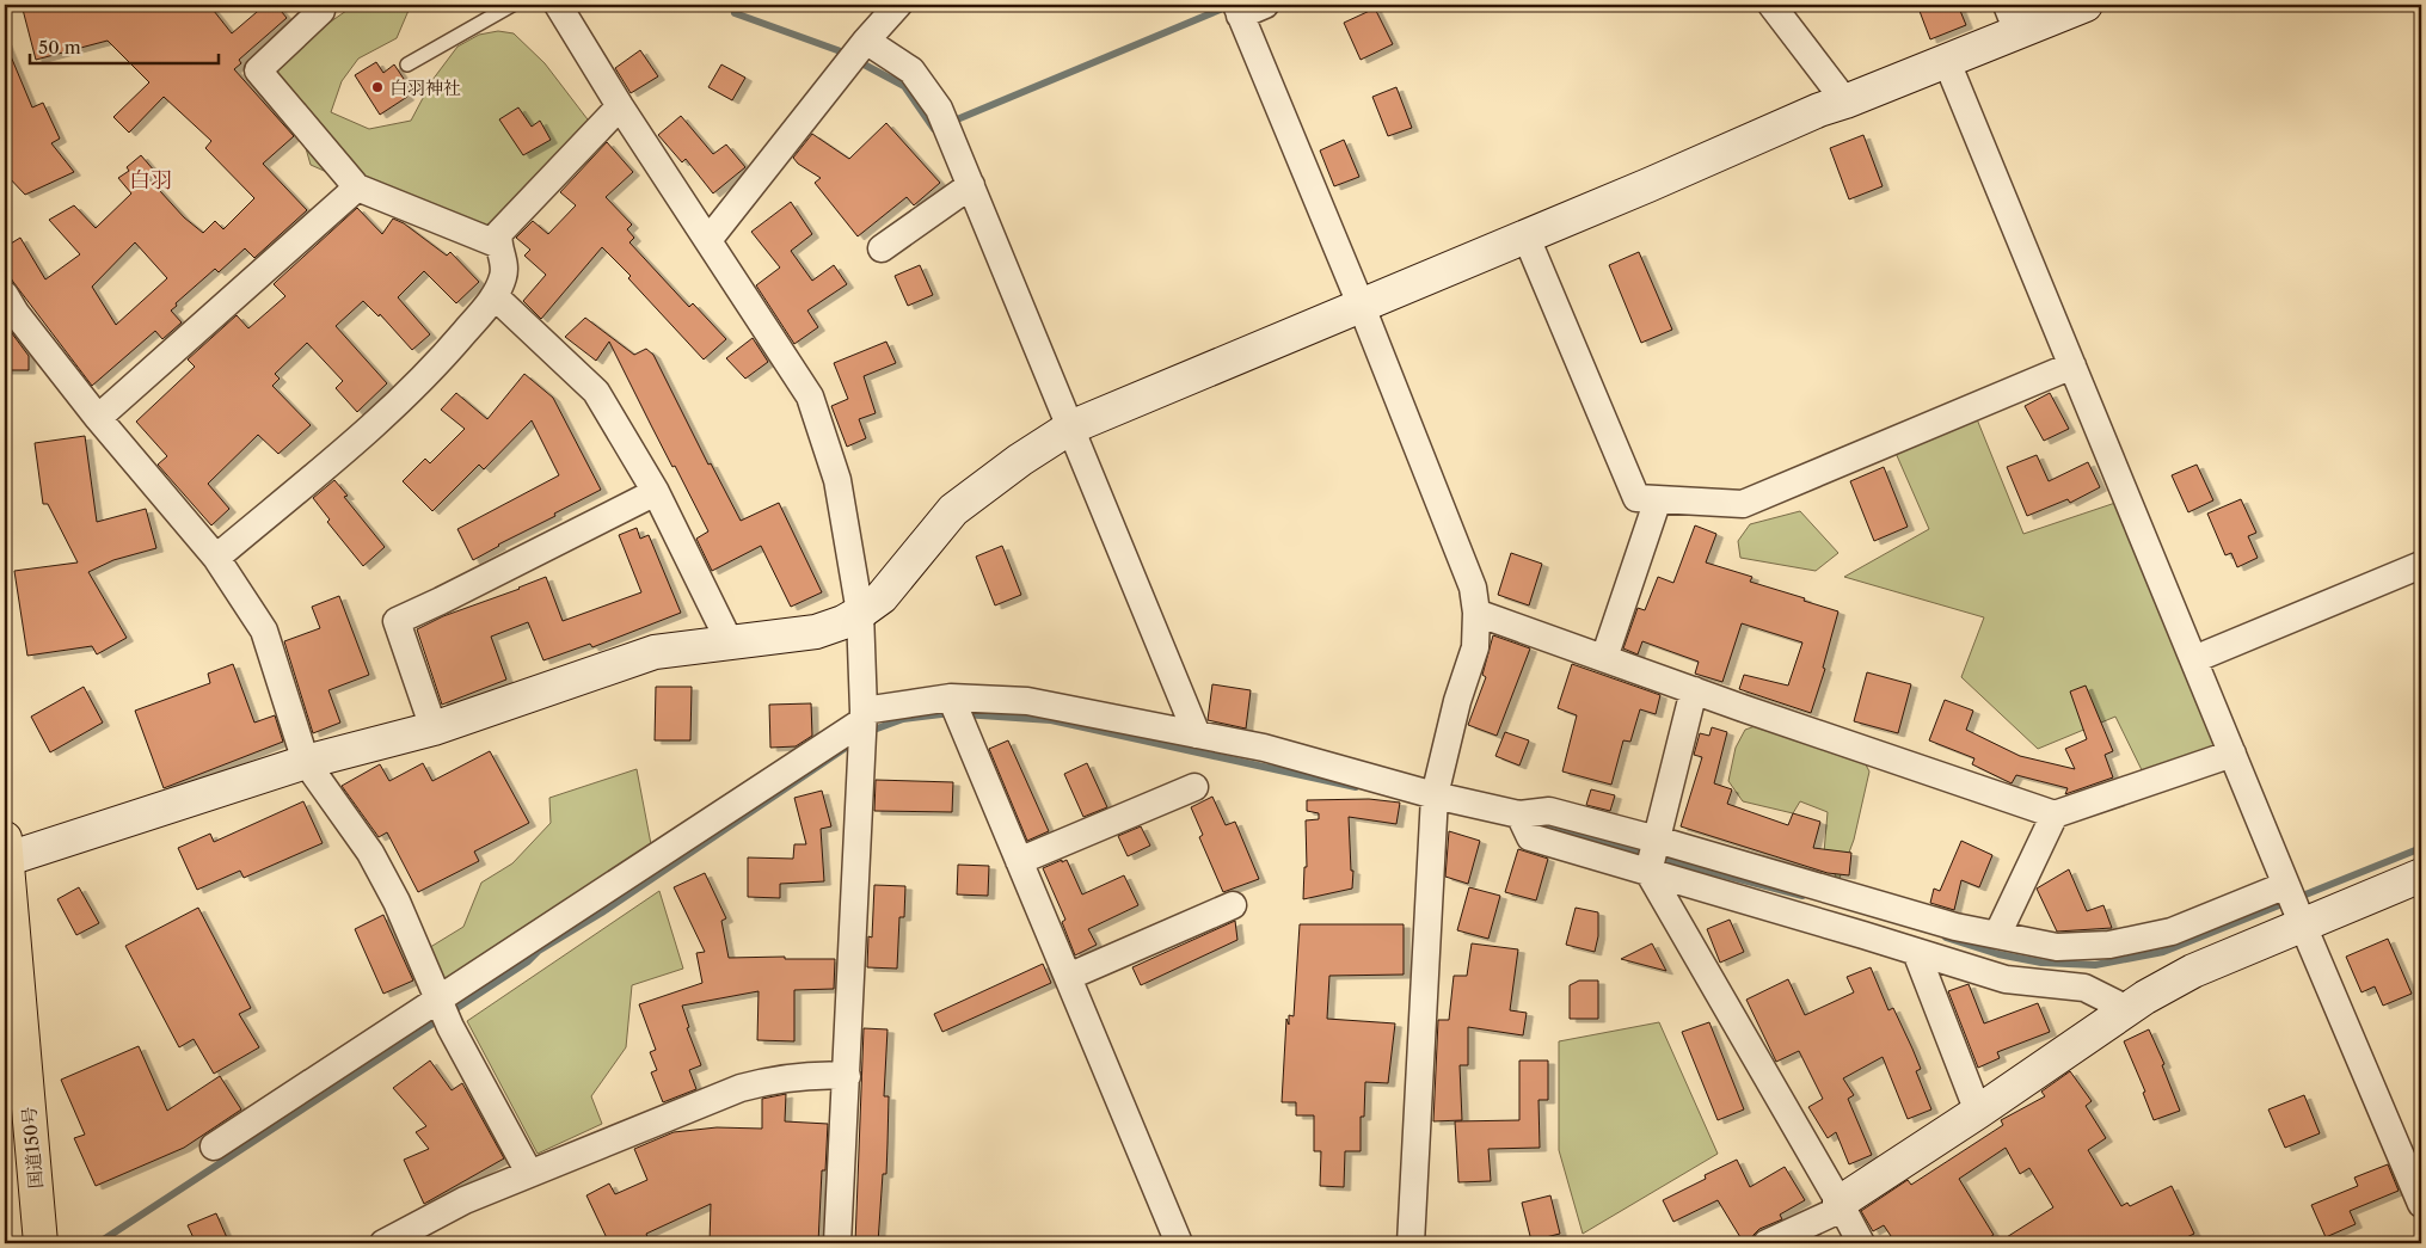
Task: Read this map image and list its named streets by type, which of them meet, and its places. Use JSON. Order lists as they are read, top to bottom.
{
  "streets": {
    "highway": ["国道150号"]
  },
  "districts": ["白羽"],
  "places": ["白羽神社"],
  "scale_bar": "50 m"
}
